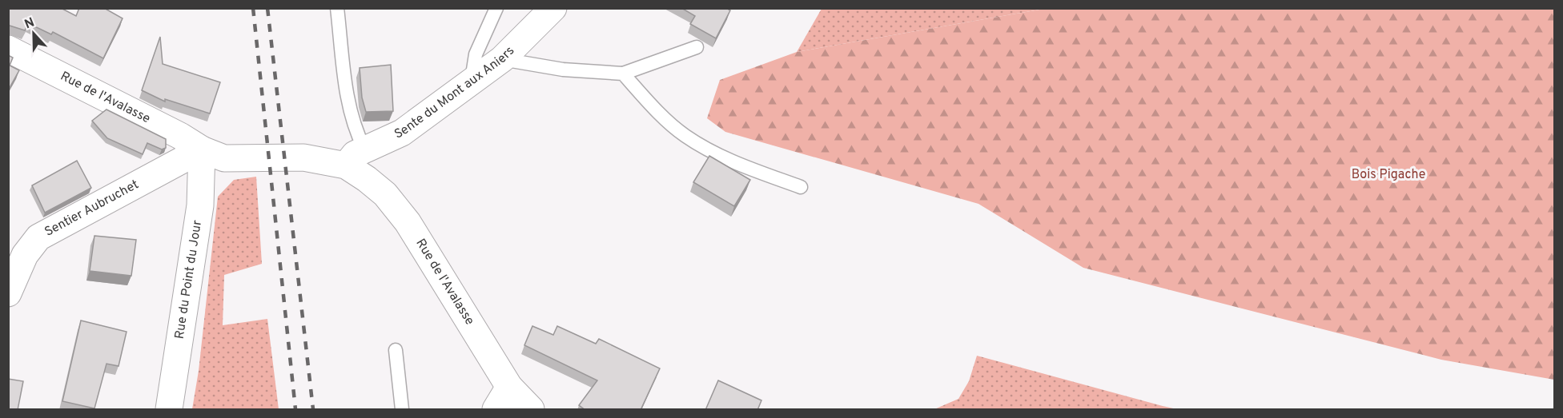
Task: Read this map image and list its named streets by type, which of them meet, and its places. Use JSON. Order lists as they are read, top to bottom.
{
  "streets": {
    "main road": [
      "Sente du Mont aux Aniers",
      "Rue de l'Avalasse",
      "Sentier Aubruchet",
      "Rue du Point du Jour"
    ]
  },
  "crossings": [
    ["Sente du Mont aux Aniers", "Rue de l'Avalasse"],
    ["Rue de l'Avalasse", "Sentier Aubruchet"],
    ["Rue de l'Avalasse", "Rue du Point du Jour"],
    ["Sentier Aubruchet", "Rue du Point du Jour"]
  ],
  "parks": ["Bois Pigache"],
  "north": "top"
}
